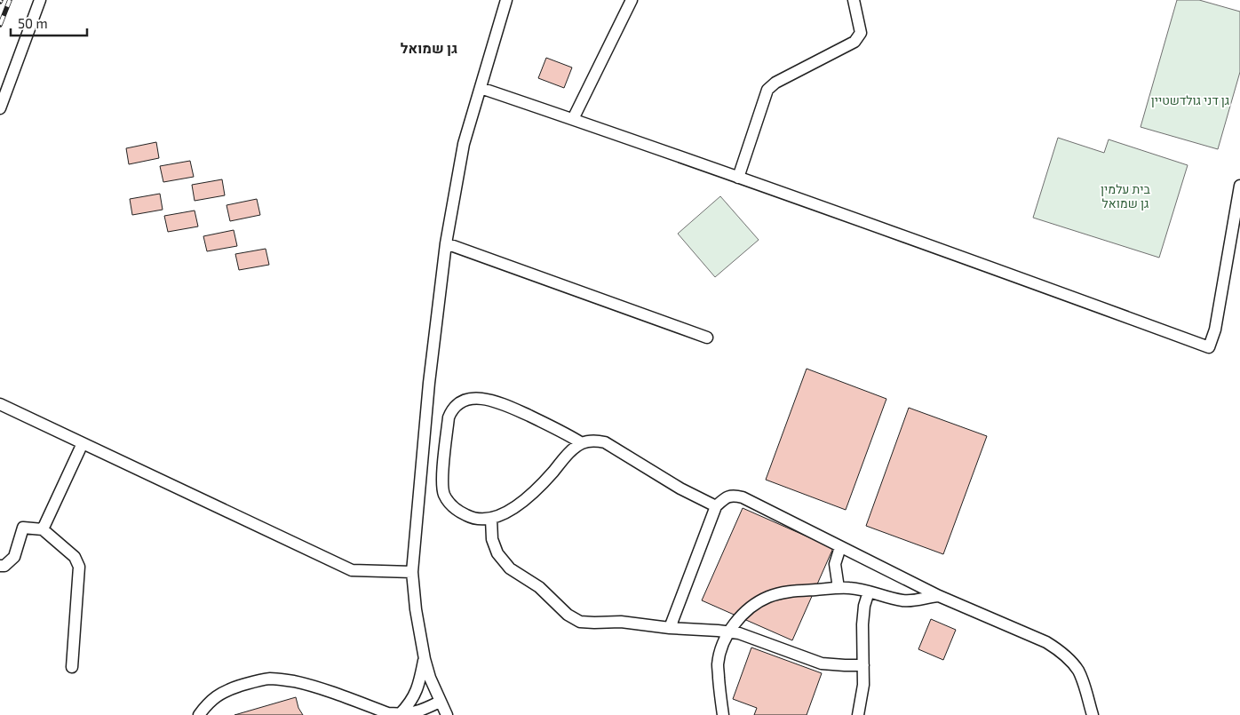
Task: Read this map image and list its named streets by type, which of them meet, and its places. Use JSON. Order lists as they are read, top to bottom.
{
  "districts": ["גן שמואל"],
  "parks": ["גן דני גולדשטיין", "בית עלמין גן שמואל"],
  "scale_bar": "50 m"
}
